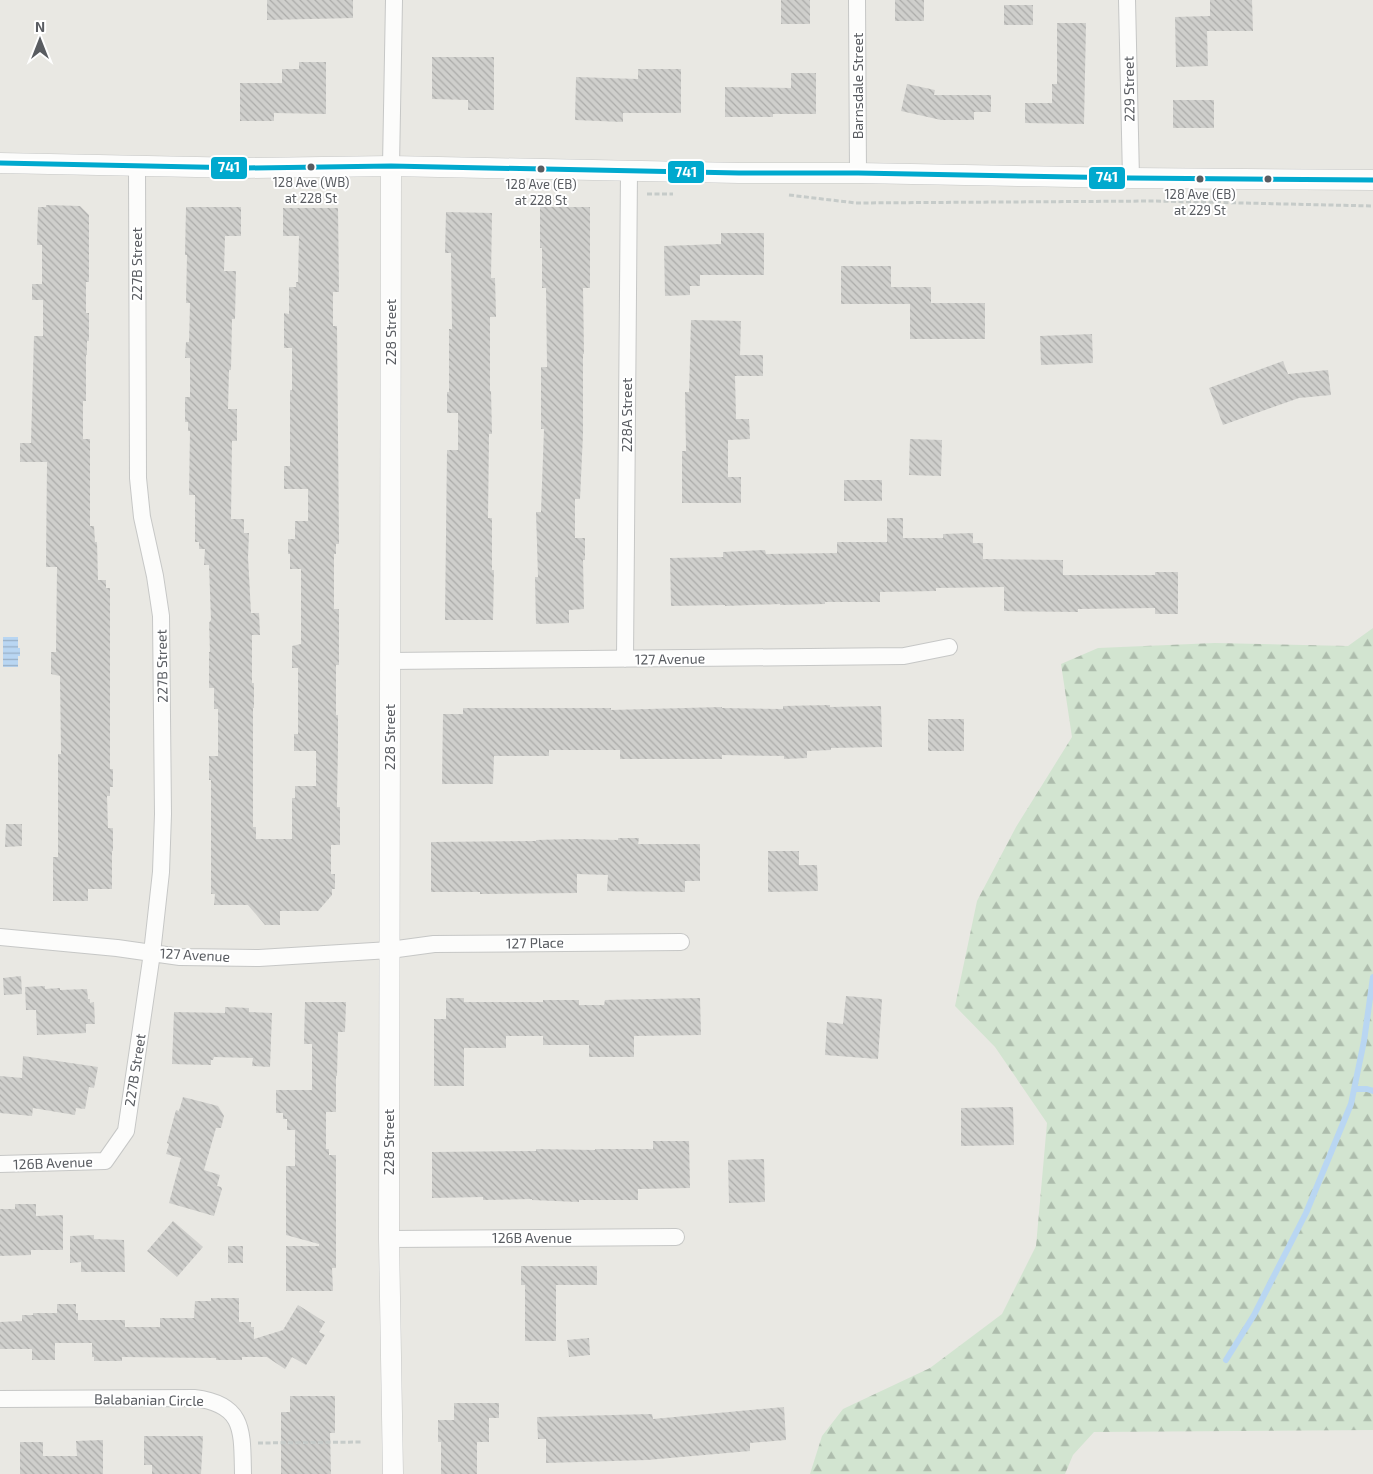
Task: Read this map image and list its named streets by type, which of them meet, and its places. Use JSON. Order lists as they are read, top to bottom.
{
  "streets": {
    "street": [
      "Barnsdale Street",
      "229 Street",
      "227B Street",
      "228 Street",
      "228A Street",
      "127 Avenue",
      "127 Place",
      "126B Avenue",
      "Balabanian Circle"
    ]
  },
  "crossings": [
    ["227B Street", "127 Avenue"],
    ["227B Street", "126B Avenue"],
    ["228 Street", "127 Avenue"],
    ["228 Street", "127 Place"],
    ["228 Street", "126B Avenue"],
    ["228A Street", "127 Avenue"],
    ["127 Avenue", "127 Place"]
  ],
  "places": ["128 Ave (WB) at 228 St", "128 Ave (EB) at 228 St", "128 Ave (EB) at 229 St"],
  "lines": ["transit line 741"],
  "north": "top"
}
